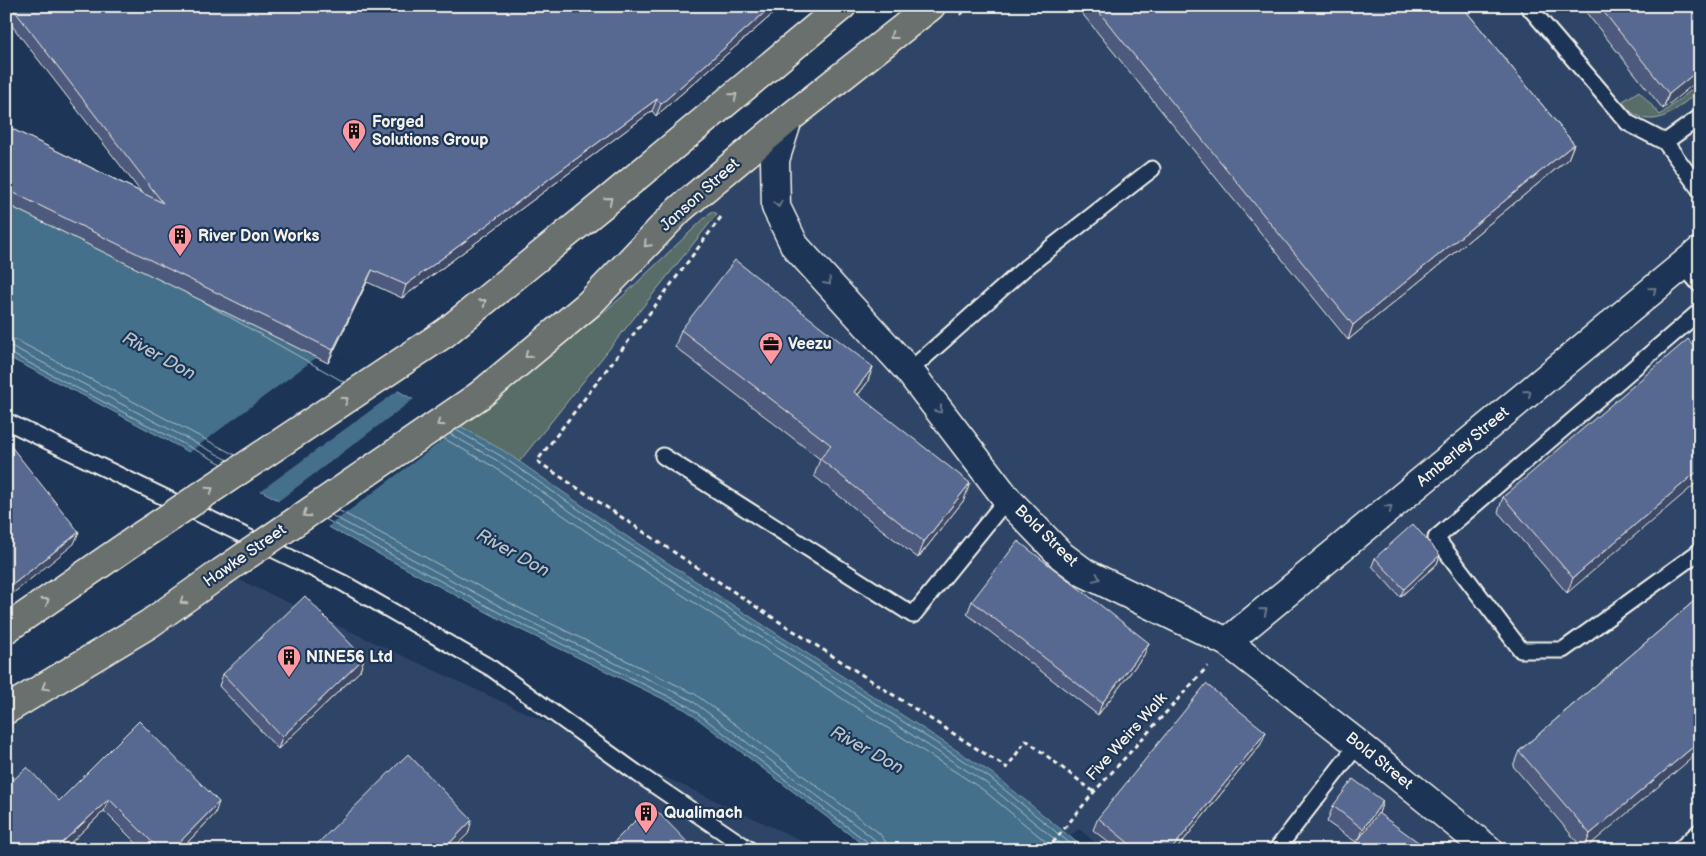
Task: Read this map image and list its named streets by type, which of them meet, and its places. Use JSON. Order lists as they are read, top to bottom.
{
  "streets": {
    "main road": ["Janson Street", "Hawke Street"],
    "street": ["Amberley Street", "Bold Street"],
    "path": ["Five Weirs Walk"]
  },
  "crossings": [
    ["Janson Street", "Bold Street"],
    ["Janson Street", "Hawke Street"],
    ["Amberley Street", "Bold Street"],
    ["Amberley Street", "Five Weirs Walk"],
    ["Bold Street", "Five Weirs Walk"]
  ],
  "one_way": ["Amberley Street", "Bold Street"],
  "water": ["River Don"],
  "places": {
    "building": [
      "Forged Solutions Group",
      "River Don Works",
      "NINE56 Ltd",
      "Qualimach"
    ],
    "office": ["Veezu"]
  }
}
